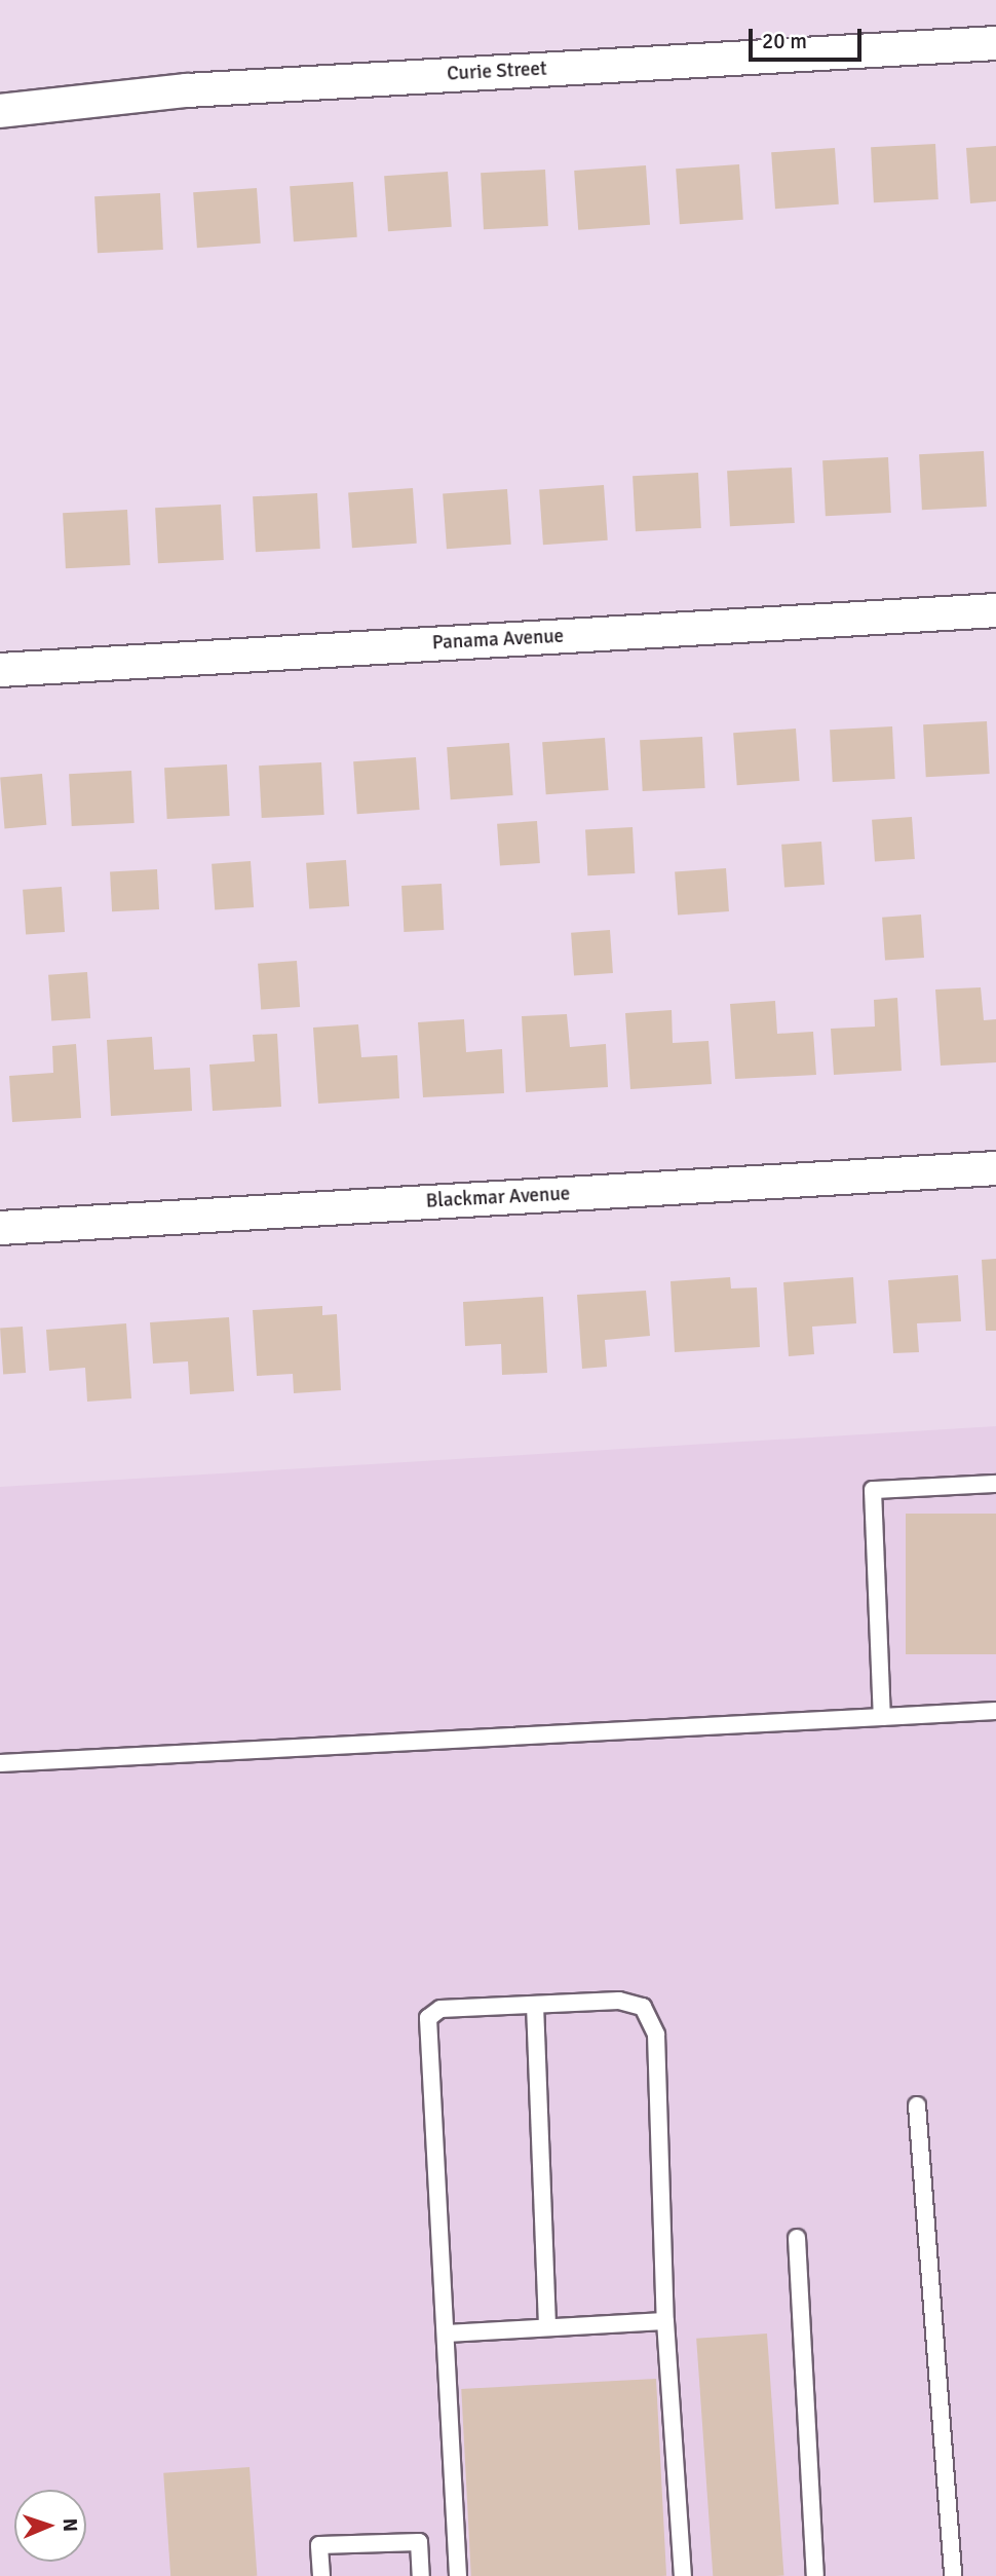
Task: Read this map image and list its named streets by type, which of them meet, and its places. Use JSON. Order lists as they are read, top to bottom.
{
  "streets": {
    "street": ["Curie Street", "Panama Avenue", "Blackmar Avenue"]
  },
  "scale_bar": "20 m",
  "north": "right"
}
